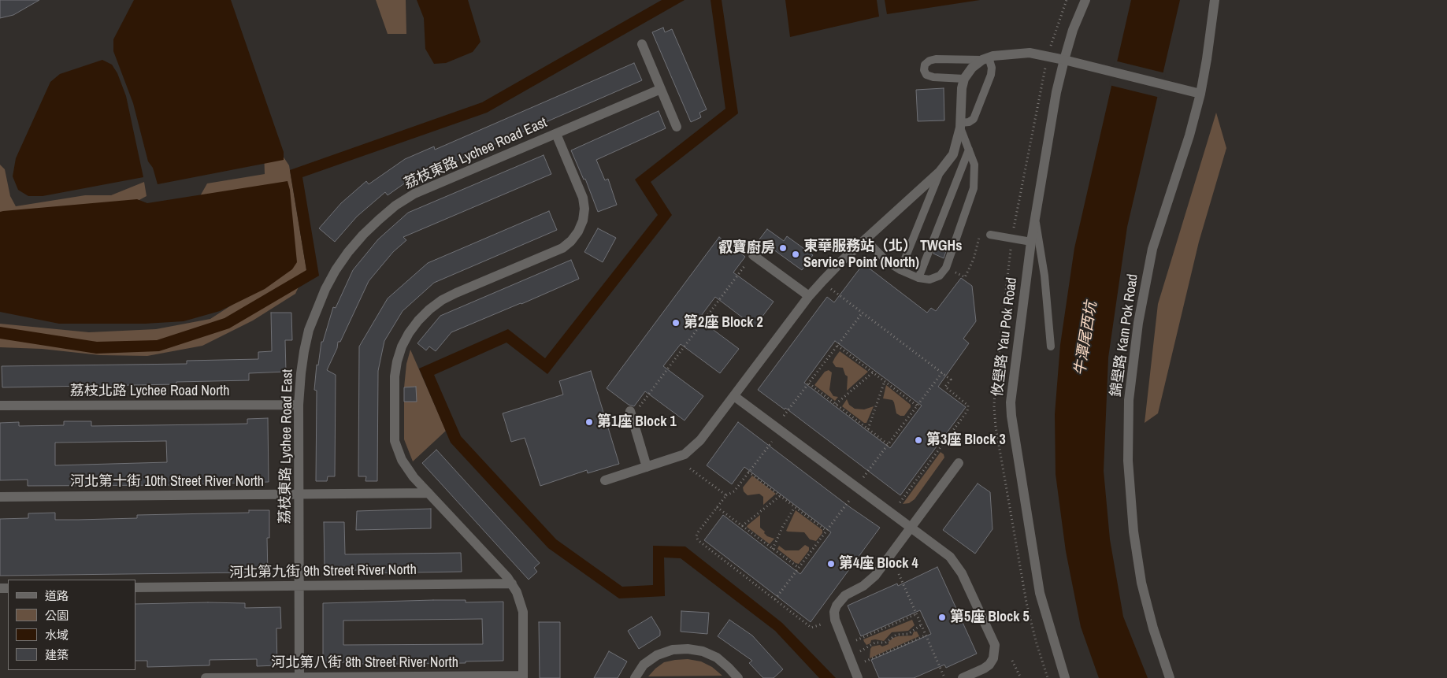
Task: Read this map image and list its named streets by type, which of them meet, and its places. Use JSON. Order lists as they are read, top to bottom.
{
  "streets": {
    "street": [
      "荔枝東路 Lychee Road East",
      "錦壆路 Kam Pok Road",
      "攸壆路 Yau Pok Road",
      "荔枝北路 Lychee Road North",
      "河北第十街 10th Street River North",
      "河北第九街 9th Street River North",
      "河北第八街 8th Street River North"
    ]
  },
  "crossings": [
    ["荔枝東路 Lychee Road East", "荔枝北路 Lychee Road North"],
    ["荔枝東路 Lychee Road East", "河北第十街 10th Street River North"],
    ["荔枝東路 Lychee Road East", "河北第九街 9th Street River North"],
    ["荔枝東路 Lychee Road East", "河北第八街 8th Street River North"]
  ],
  "water": ["牛潭尾西坑"],
  "places": [
    "叡寶廚房",
    "東華服務站（北） TWGHs Service Point (North)",
    "第2座 Block 2",
    "第1座 Block 1",
    "第3座 Block 3",
    "第4座 Block 4",
    "第5座 Block 5"
  ],
  "legend": [
    "道路",
    "公園",
    "水域",
    "建築"
  ]
}
